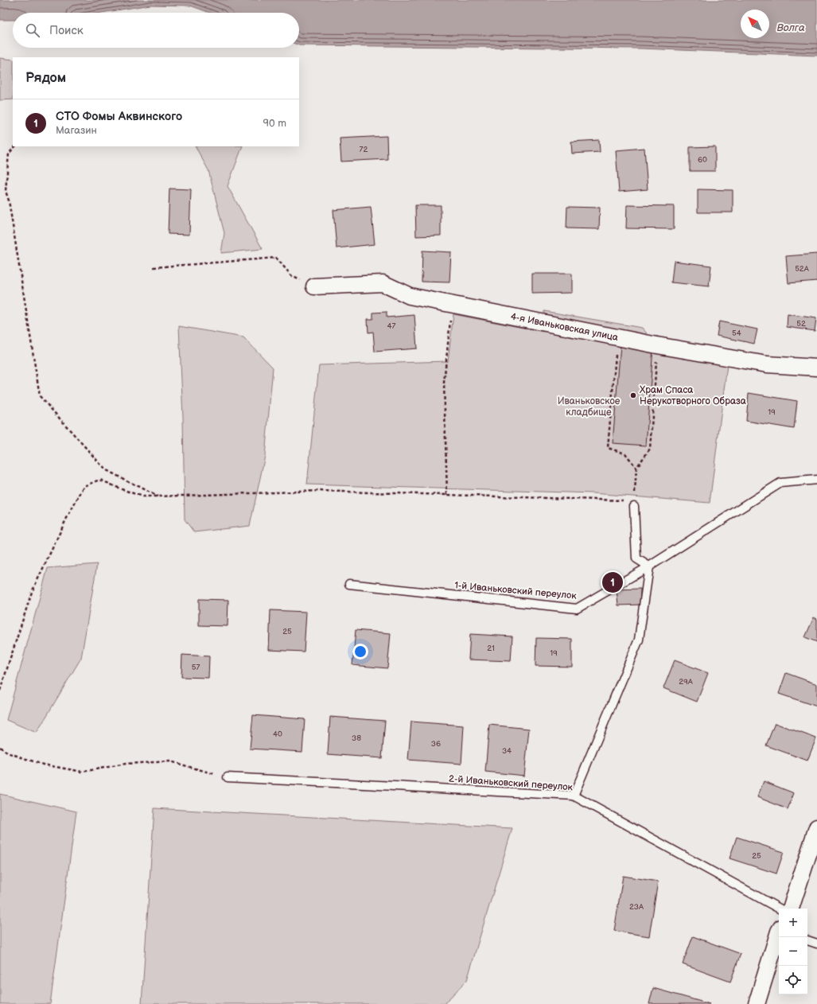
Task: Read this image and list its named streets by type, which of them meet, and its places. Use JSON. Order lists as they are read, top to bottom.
{
  "streets": {
    "street": ["4-я Иваньковская улица"],
    "lane": ["1-й Иваньковский переулок", "2-й Иваньковский переулок"]
  },
  "water": ["Волга"],
  "parks": ["Иваньковское кладбище"],
  "places": ["Храм Спаса Нерукотворного Образа"],
  "house_numbers": [
    "72",
    "60",
    "52А",
    "52",
    "47",
    "54",
    "19",
    "25",
    "21",
    "19",
    "57",
    "29А",
    "40",
    "38",
    "36",
    "34",
    "25",
    "23А"
  ],
  "north": "top left",
  "page": {
    "search": "Поиск",
    "heading": "Рядом",
    "list": [
      {
        "mark": "1",
        "name": "СТО Фомы Аквинского",
        "note": "Магазин",
        "value": "90 m"
      }
    ],
    "pins": "1",
    "map_buttons": ["+", "−"]
  }
}
